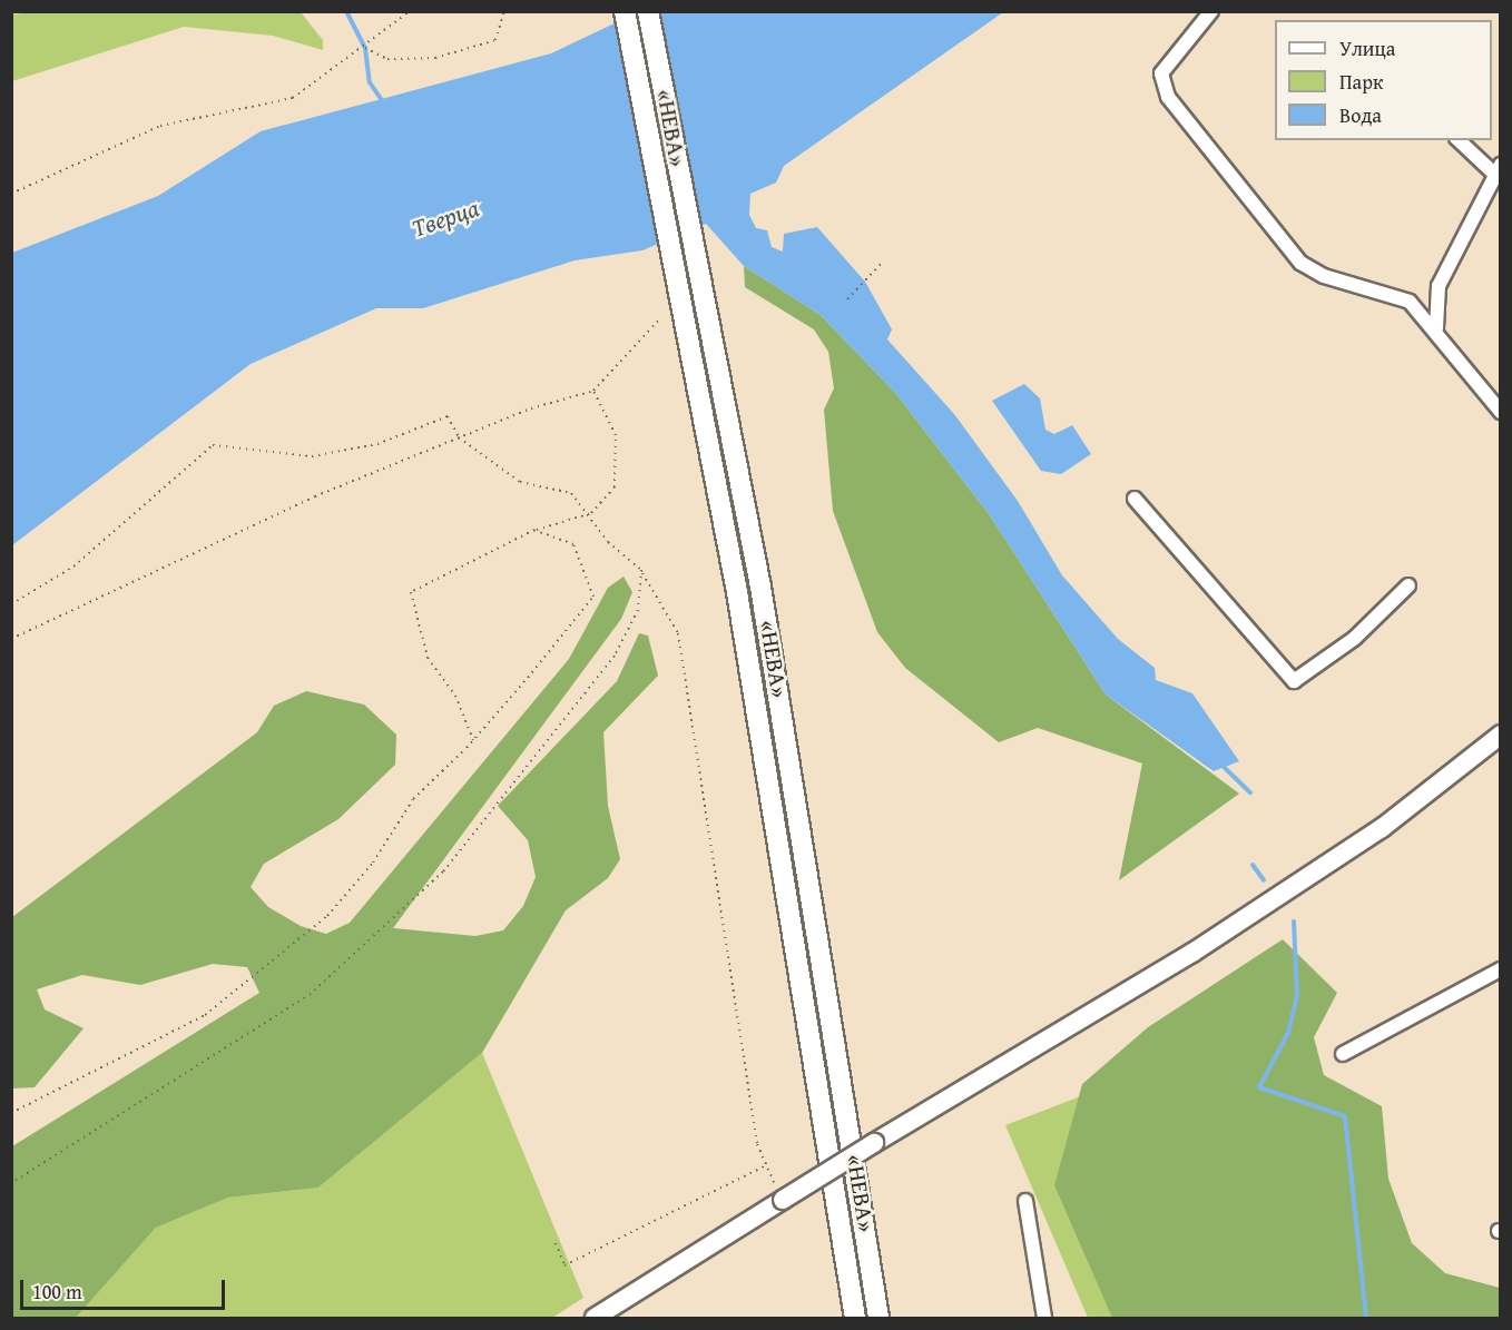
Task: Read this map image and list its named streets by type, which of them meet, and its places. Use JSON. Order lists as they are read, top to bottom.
{
  "streets": {
    "highway": ["«НЕВА»"]
  },
  "water": ["Тверца"],
  "legend": ["Улица", "Парк", "Вода"],
  "scale_bar": "100 m"
}
